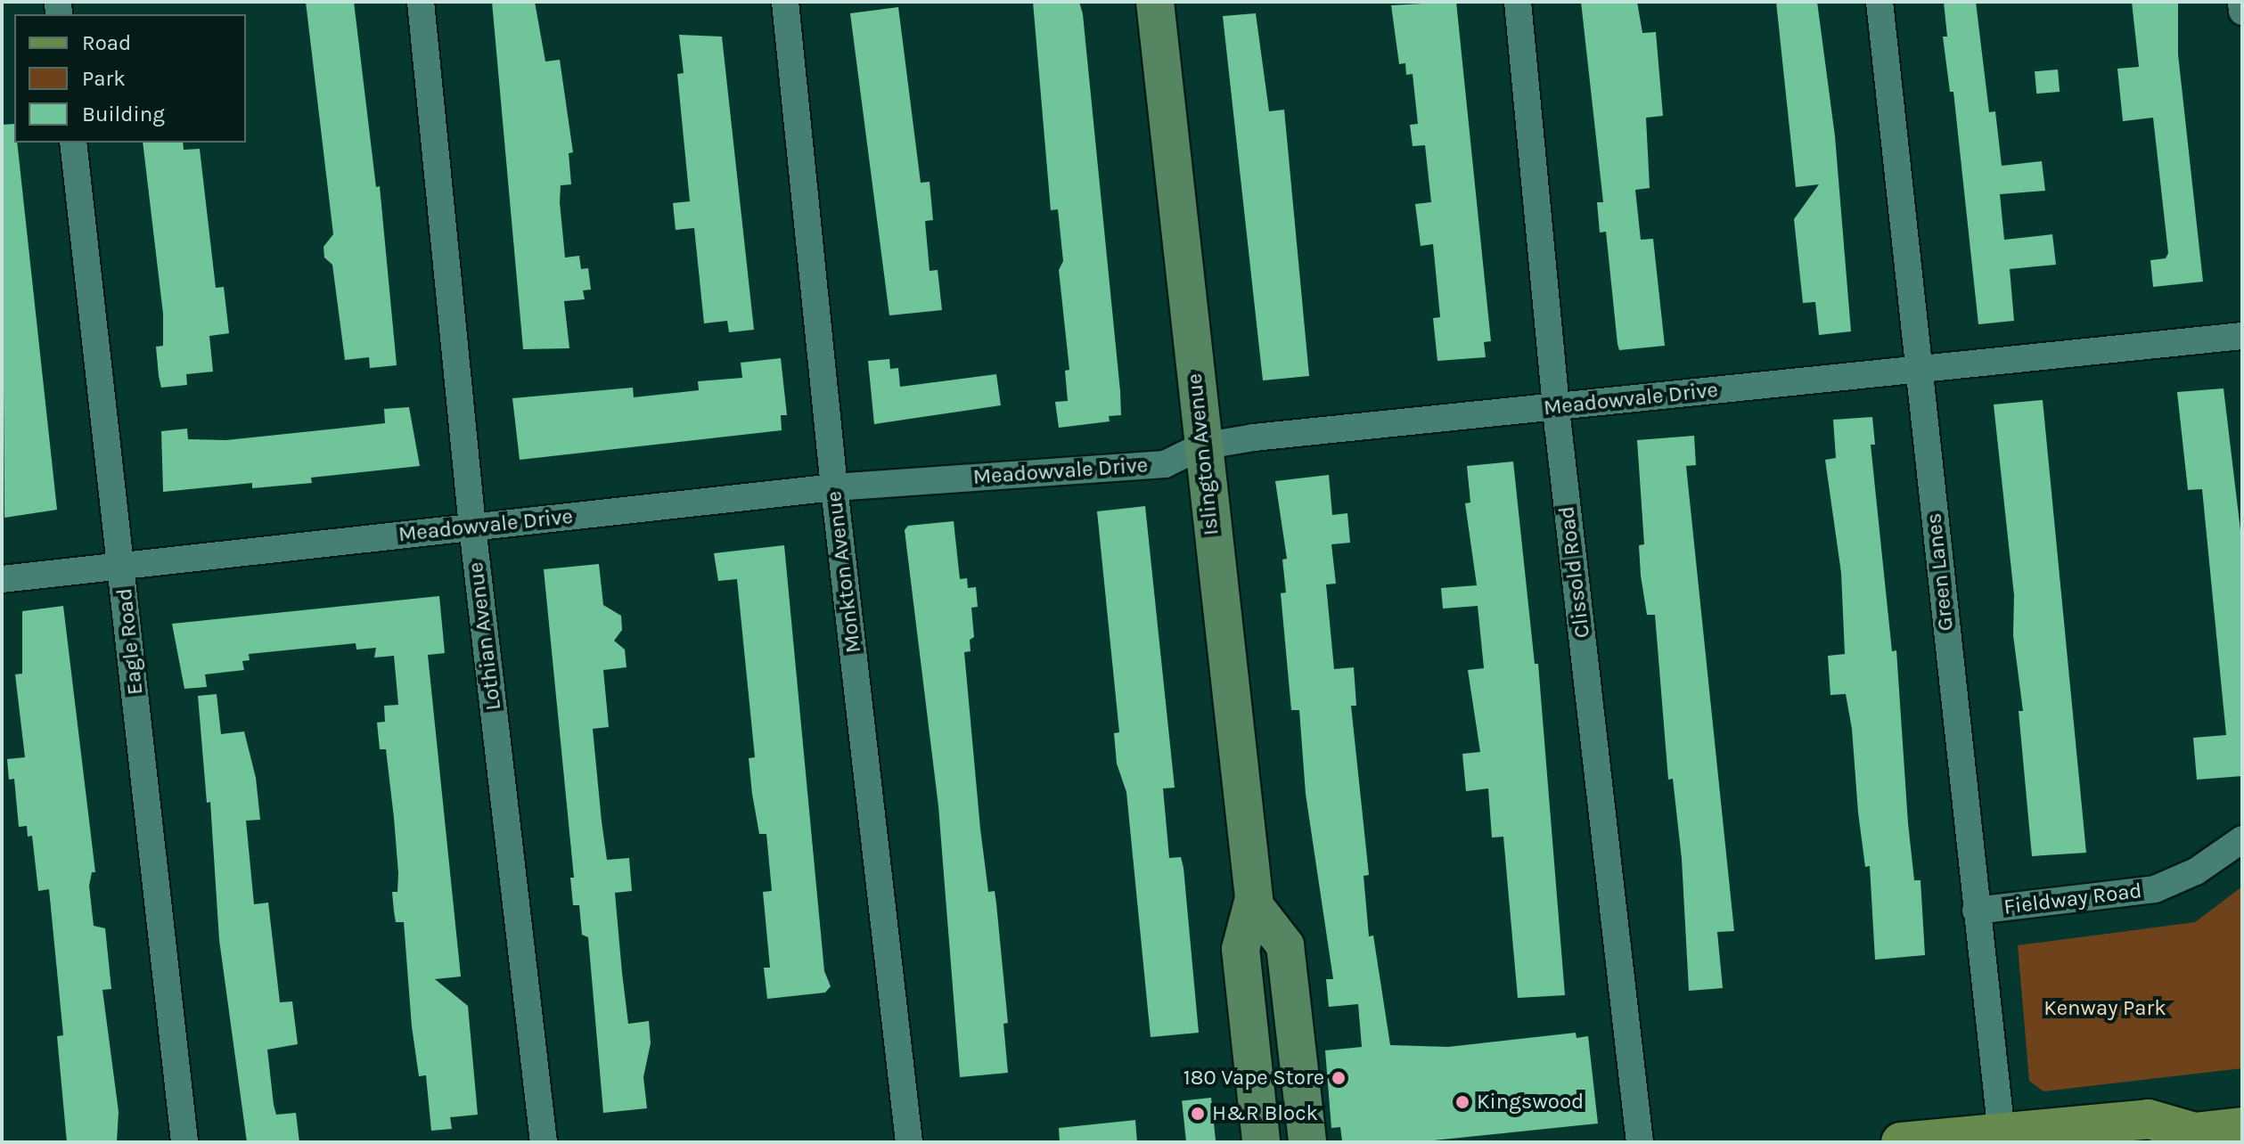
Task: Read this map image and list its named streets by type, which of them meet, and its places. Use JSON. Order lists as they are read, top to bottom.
{
  "streets": {
    "main road": ["Islington Avenue"],
    "street": [
      "Meadowvale Drive",
      "Monkton Avenue",
      "Clissold Road",
      "Green Lanes",
      "Lothian Avenue",
      "Eagle Road",
      "Fieldway Road"
    ]
  },
  "crossings": [
    ["Meadowvale Drive", "Islington Avenue"],
    ["Meadowvale Drive", "Monkton Avenue"],
    ["Meadowvale Drive", "Clissold Road"],
    ["Meadowvale Drive", "Green Lanes"],
    ["Meadowvale Drive", "Lothian Avenue"],
    ["Meadowvale Drive", "Eagle Road"],
    ["Green Lanes", "Fieldway Road"]
  ],
  "parks": ["Kenway Park"],
  "places": ["180 Vape Store", "Kingswood", "H&R Block"],
  "legend": ["Road", "Park", "Building"]
}
